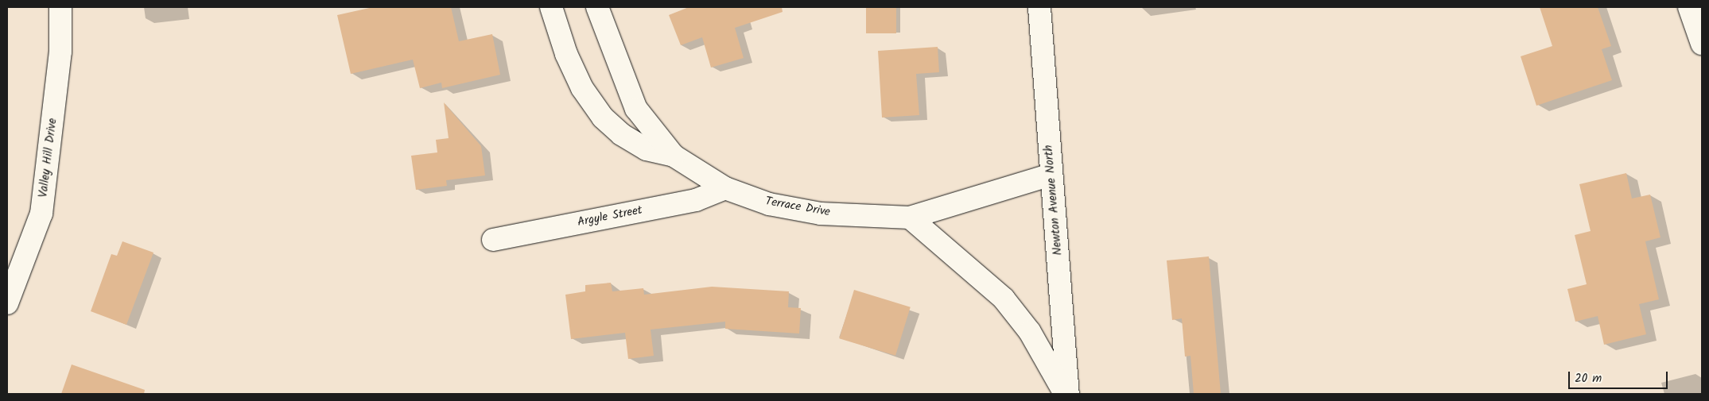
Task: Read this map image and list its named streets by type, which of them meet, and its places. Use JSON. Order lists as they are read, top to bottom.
{
  "streets": {
    "street": [
      "Valley Hill Drive",
      "Newton Avenue North",
      "Terrace Drive",
      "Argyle Street"
    ]
  },
  "crossings": [
    ["Newton Avenue North", "Terrace Drive"],
    ["Terrace Drive", "Argyle Street"]
  ],
  "scale_bar": "20 m"
}
